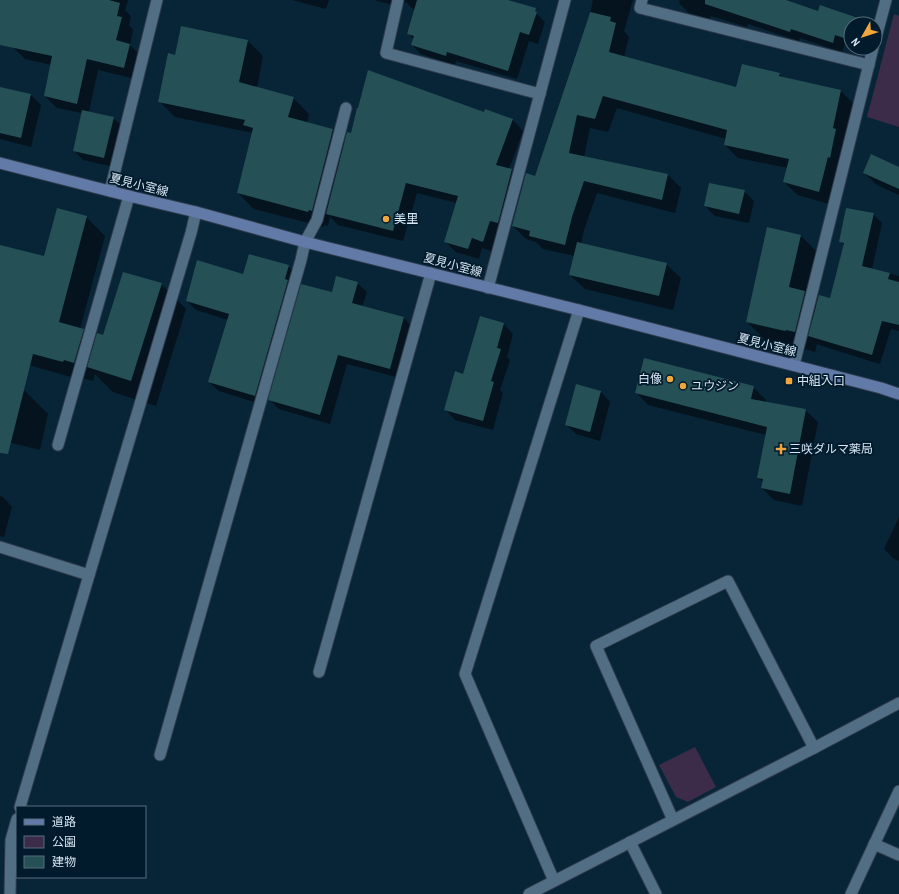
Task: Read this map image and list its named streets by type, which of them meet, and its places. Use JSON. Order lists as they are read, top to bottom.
{
  "streets": {
    "main road": ["夏見小室線"]
  },
  "places": {
    "other": ["美里", "白像", "ユウジン"],
    "transit": ["中組入口"],
    "health": ["三咲ダルマ薬局"]
  },
  "legend": ["道路", "公園", "建物"],
  "north": "bottom left"
}
